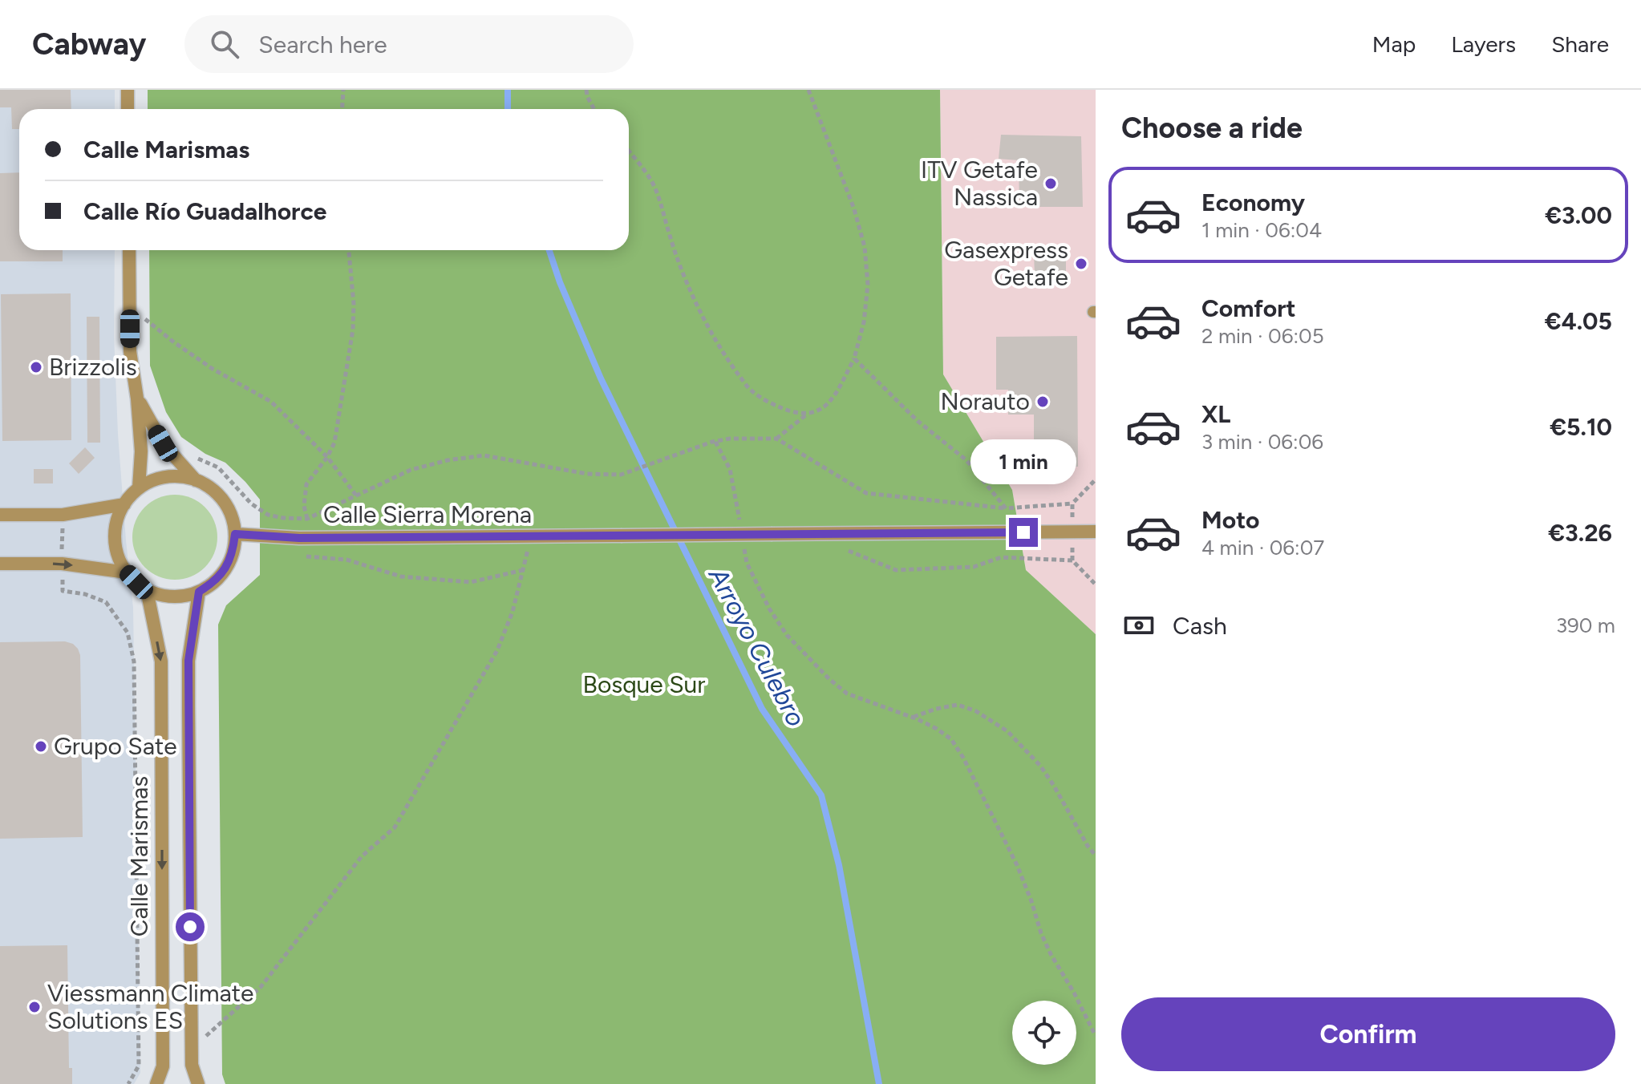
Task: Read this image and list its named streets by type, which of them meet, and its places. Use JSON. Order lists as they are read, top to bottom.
{
  "streets": {
    "street": ["Calle Sierra Morena", "Calle Marismas"]
  },
  "crossings": [
    ["Calle Sierra Morena", "Calle Marismas"]
  ],
  "water": ["Arroyo Culebro"],
  "parks": ["Bosque Sur"],
  "places": [
    "ITV Getafe Nassica",
    "Gasexpress Getafe",
    "Brizzolis",
    "Norauto",
    "Grupo Sate",
    "Viessmann Climate Solutions ES"
  ],
  "page": {
    "header": "Cabway",
    "search": "Search here",
    "nav": ["Map", "Layers", "Share"],
    "heading": "Choose a ride",
    "banner": ["Calle Marismas", "Calle Río Guadalhorce"],
    "list": [
      {
        "name": "Economy",
        "note": "1 min · 06:04",
        "value": "€3.00"
      },
      {
        "name": "Comfort",
        "note": "2 min · 06:05",
        "value": "€4.05"
      },
      {
        "name": "XL",
        "note": "3 min · 06:06",
        "value": "€5.10"
      },
      {
        "name": "Moto",
        "note": "4 min · 06:07",
        "value": "€3.26"
      }
    ],
    "bubble": "1 min",
    "pay": ["Cash", "390 m"],
    "buttons": "Confirm"
  }
}
